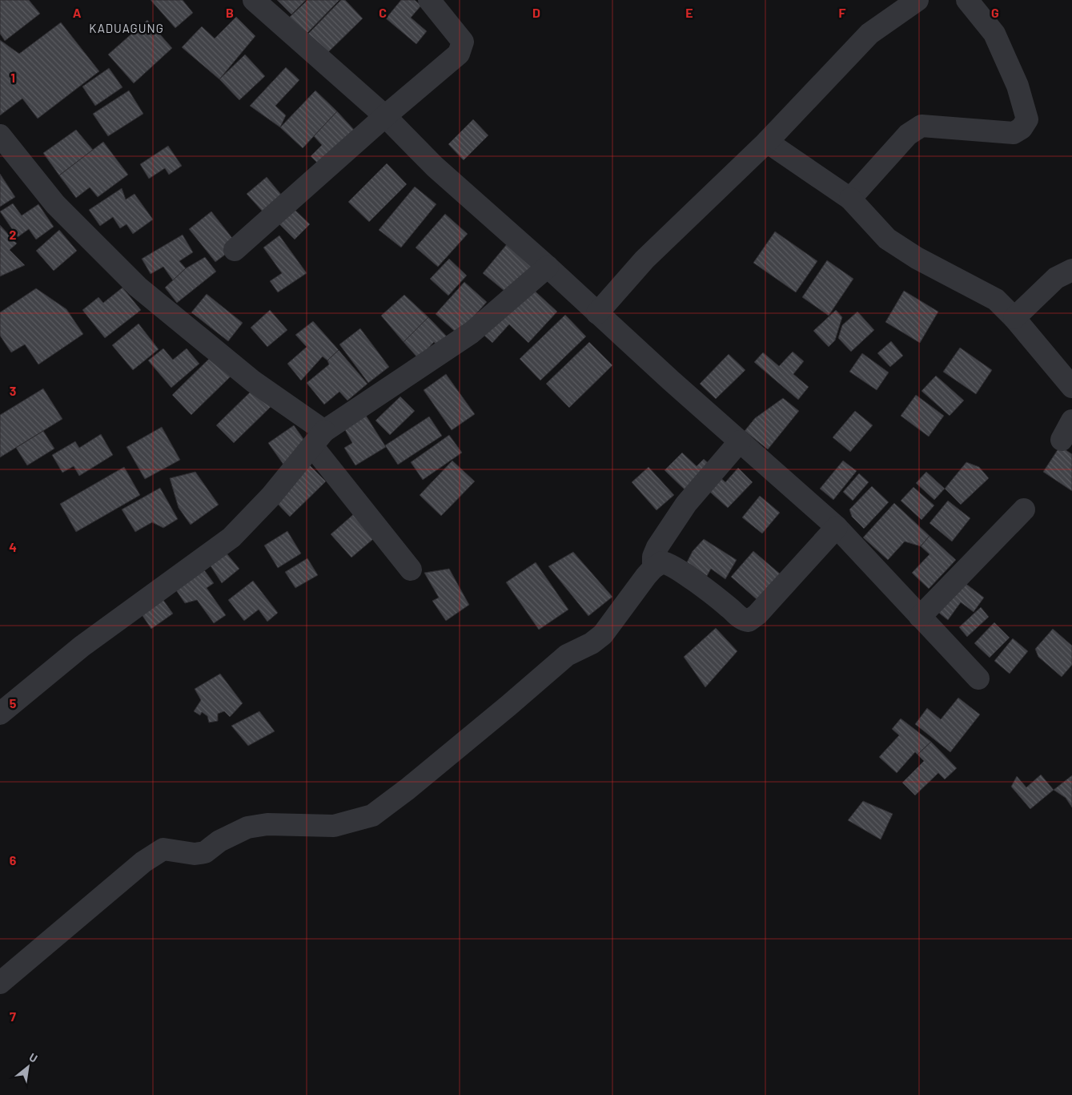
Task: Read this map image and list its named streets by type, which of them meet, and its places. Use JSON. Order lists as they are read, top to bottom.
{
  "districts": ["KADUAGUNG"],
  "north": "top right",
  "grid": {
    "columns": [
      "A",
      "B",
      "C",
      "D",
      "E",
      "F",
      "G"
    ],
    "rows": [
      "1",
      "2",
      "3",
      "4",
      "5",
      "6",
      "7"
    ]
  }
}
